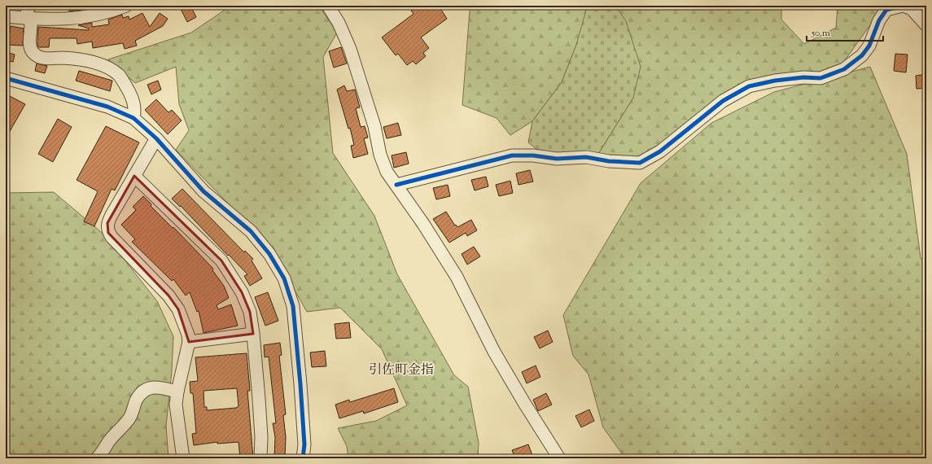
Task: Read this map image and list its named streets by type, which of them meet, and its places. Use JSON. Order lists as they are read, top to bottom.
{
  "districts": ["引佐町金指"],
  "scale_bar": "50 m"
}
